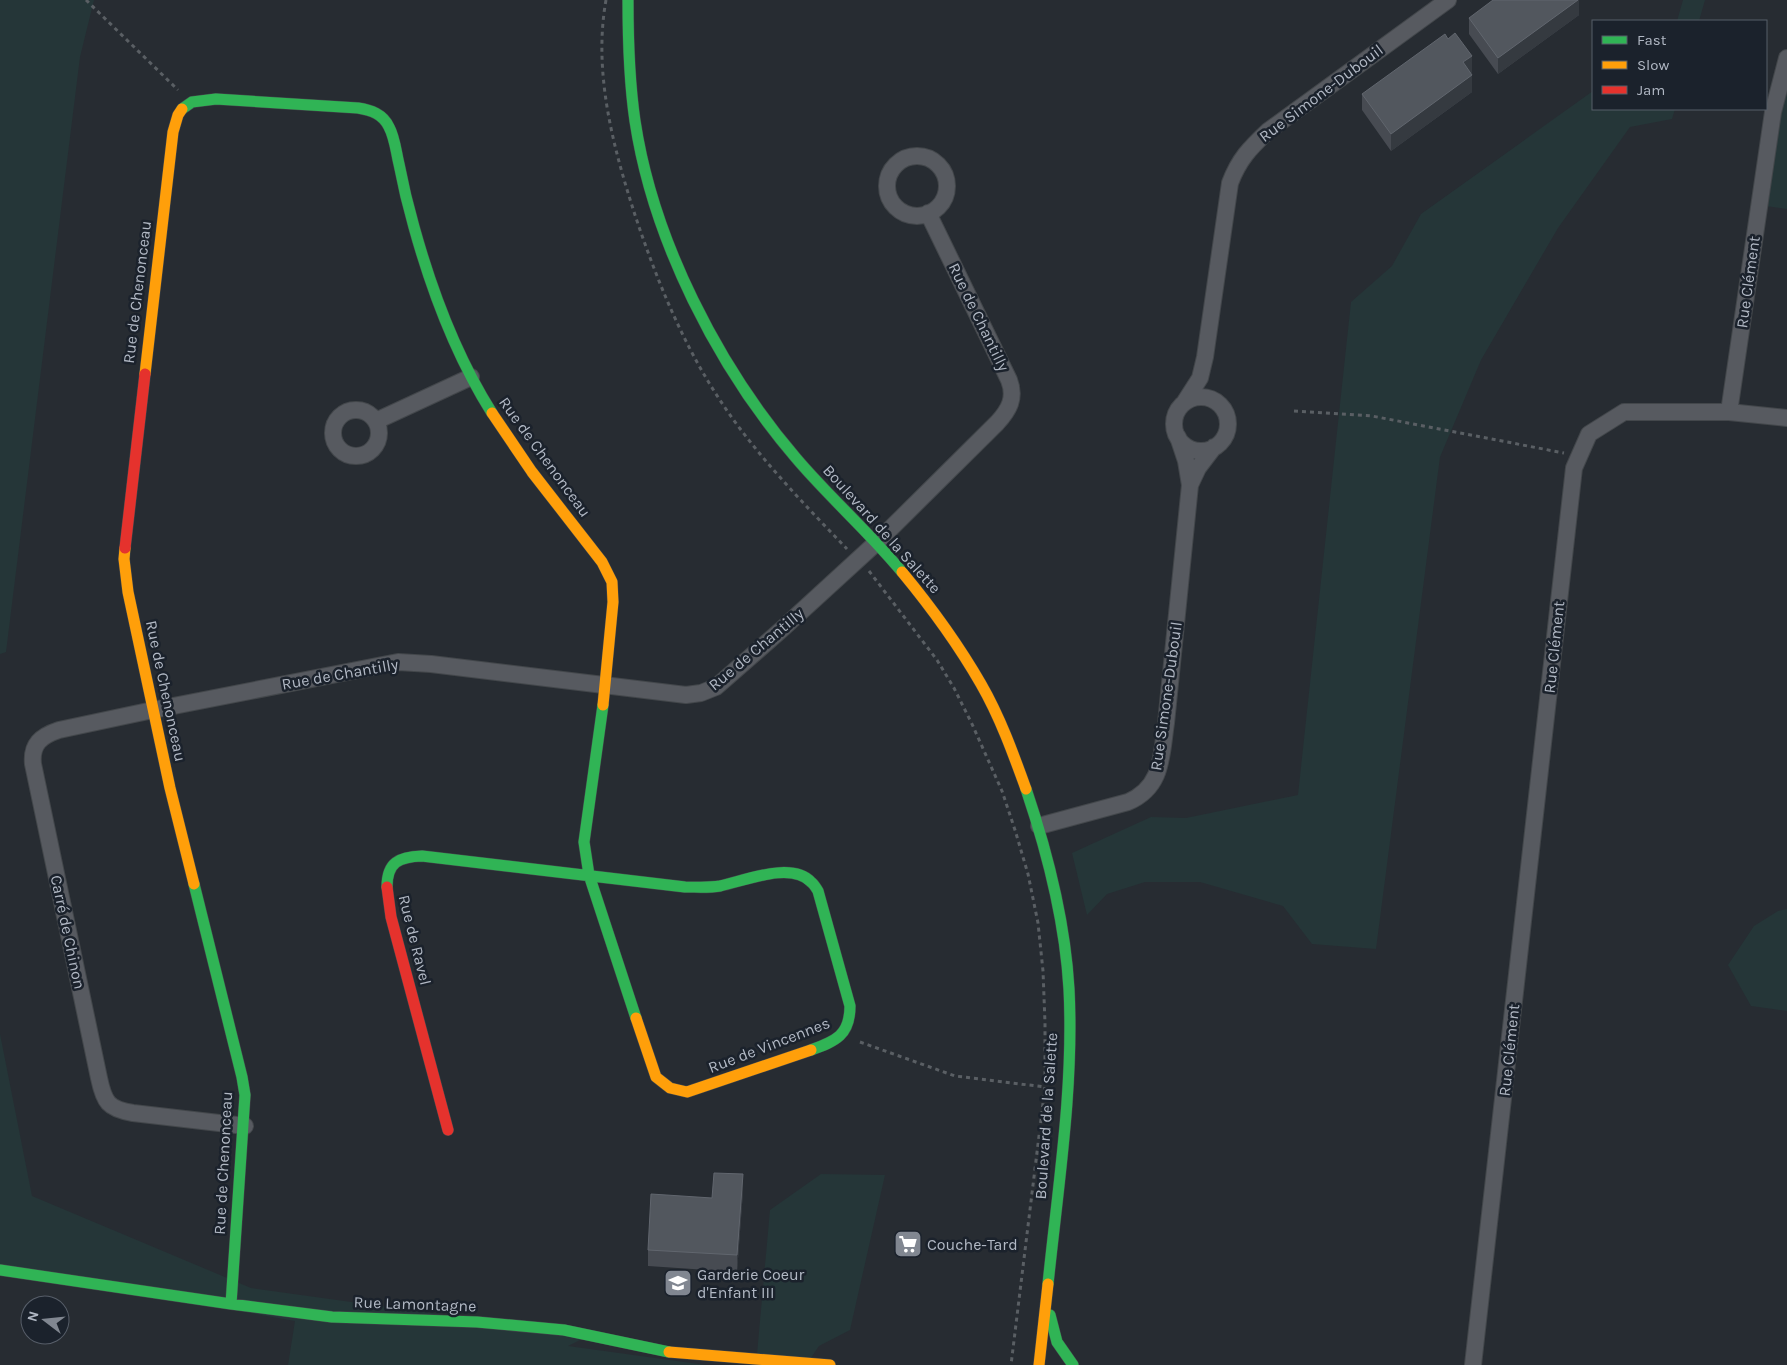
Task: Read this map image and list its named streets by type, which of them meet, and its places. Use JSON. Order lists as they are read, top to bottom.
{
  "streets": {
    "street": [
      "Rue Simone-Dubouil",
      "Rue Clément",
      "Rue de Chenonceau",
      "Rue de Chantilly",
      "Boulevard de la Salette",
      "Carré de Chinon",
      "Rue de Ravel",
      "Rue de Vincennes",
      "Rue Lamontagne"
    ]
  },
  "crossings": [
    ["Rue Simone-Dubouil", "Boulevard de la Salette"],
    ["Rue de Chenonceau", "Rue de Chantilly"],
    ["Rue de Chenonceau", "Carré de Chinon"],
    ["Rue de Chenonceau", "Rue de Vincennes"],
    ["Rue de Chenonceau", "Rue Lamontagne"],
    ["Rue de Chantilly", "Boulevard de la Salette"],
    ["Rue de Chantilly", "Carré de Chinon"],
    ["Rue de Chantilly", "Rue de Vincennes"],
    ["Rue de Ravel", "Rue de Vincennes"]
  ],
  "places": {
    "supermarket": ["Couche-Tard"],
    "school or university": ["Garderie Coeur d'Enfant III"]
  },
  "legend": ["Fast", "Slow", "Jam"],
  "north": "left"
}
